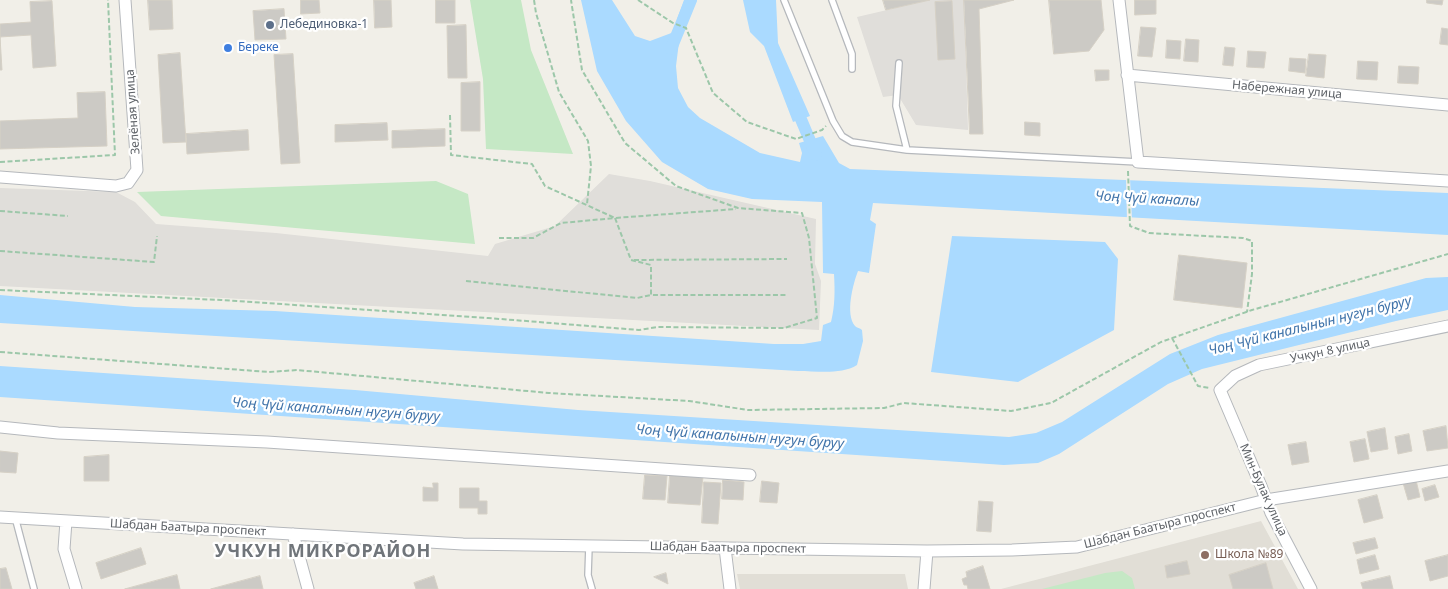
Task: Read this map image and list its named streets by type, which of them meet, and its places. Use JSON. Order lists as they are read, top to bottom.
{
  "streets": {
    "street": [
      "Набережная улица",
      "Зелёная улица",
      "Учкун 8 улица",
      "Мин-Булак улица",
      "Шабдан Баатыра проспект"
    ]
  },
  "crossings": [
    ["Учкун 8 улица", "Мин-Булак улица"],
    ["Мин-Булак улица", "Шабдан Баатыра проспект"]
  ],
  "districts": ["УЧКУН МИКРОРАЙОН"],
  "water": ["Чоң Чүй каналы", "Чоң Чүй каналынын нугун буруу"],
  "places": ["Лебединовка-1", "Береке", "Школа №89"]
}
